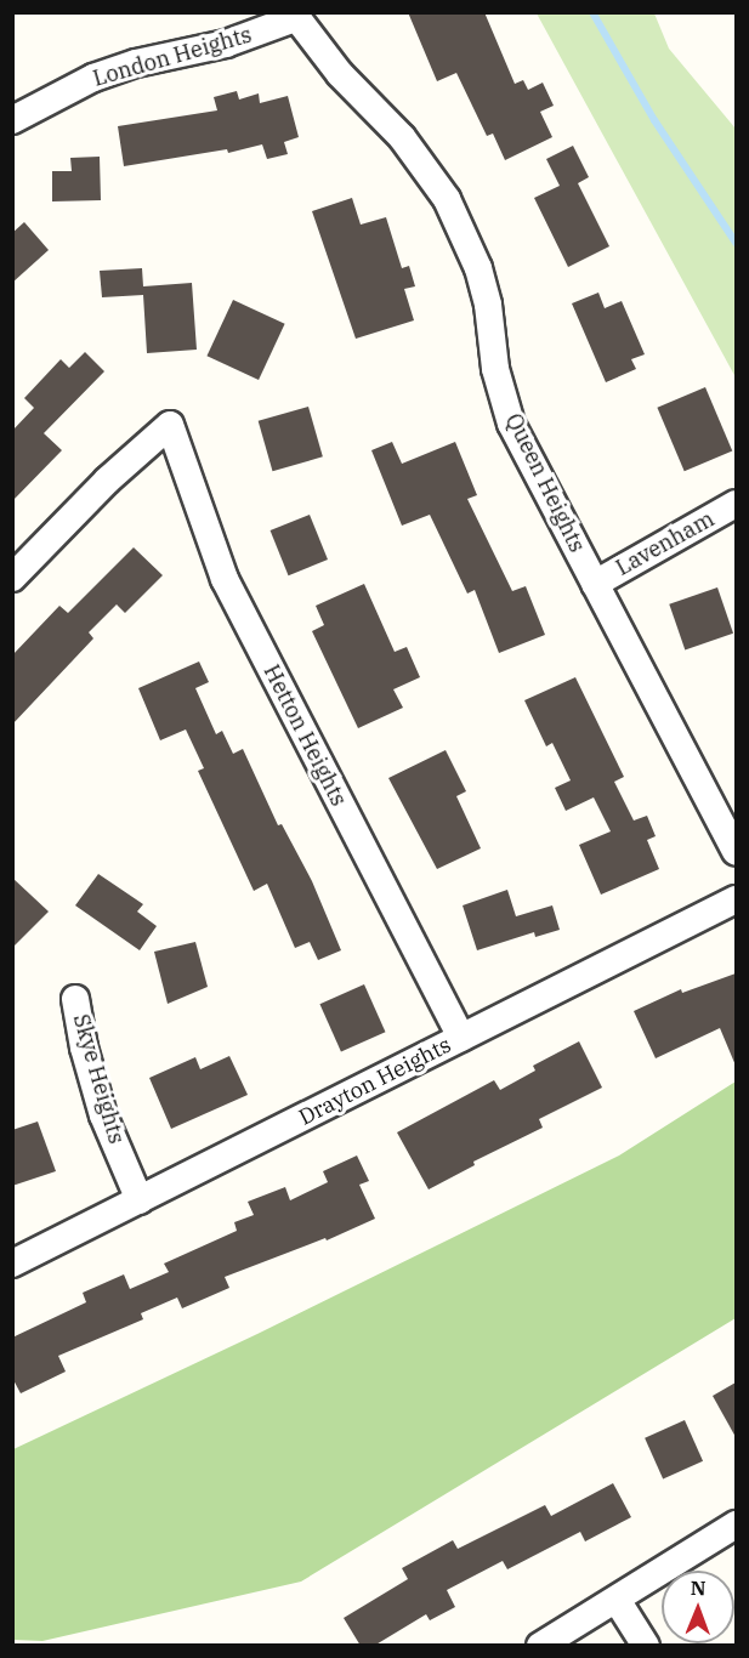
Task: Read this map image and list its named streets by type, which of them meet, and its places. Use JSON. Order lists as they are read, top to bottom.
{
  "streets": {
    "street": [
      "London Heights",
      "Queen Heights",
      "Lavenham",
      "Hetton Heights",
      "Skye Heights",
      "Drayton Heights"
    ]
  },
  "crossings": [
    ["London Heights", "Queen Heights"],
    ["Queen Heights", "Lavenham"],
    ["Hetton Heights", "Drayton Heights"],
    ["Skye Heights", "Drayton Heights"]
  ],
  "north": "top"
}
